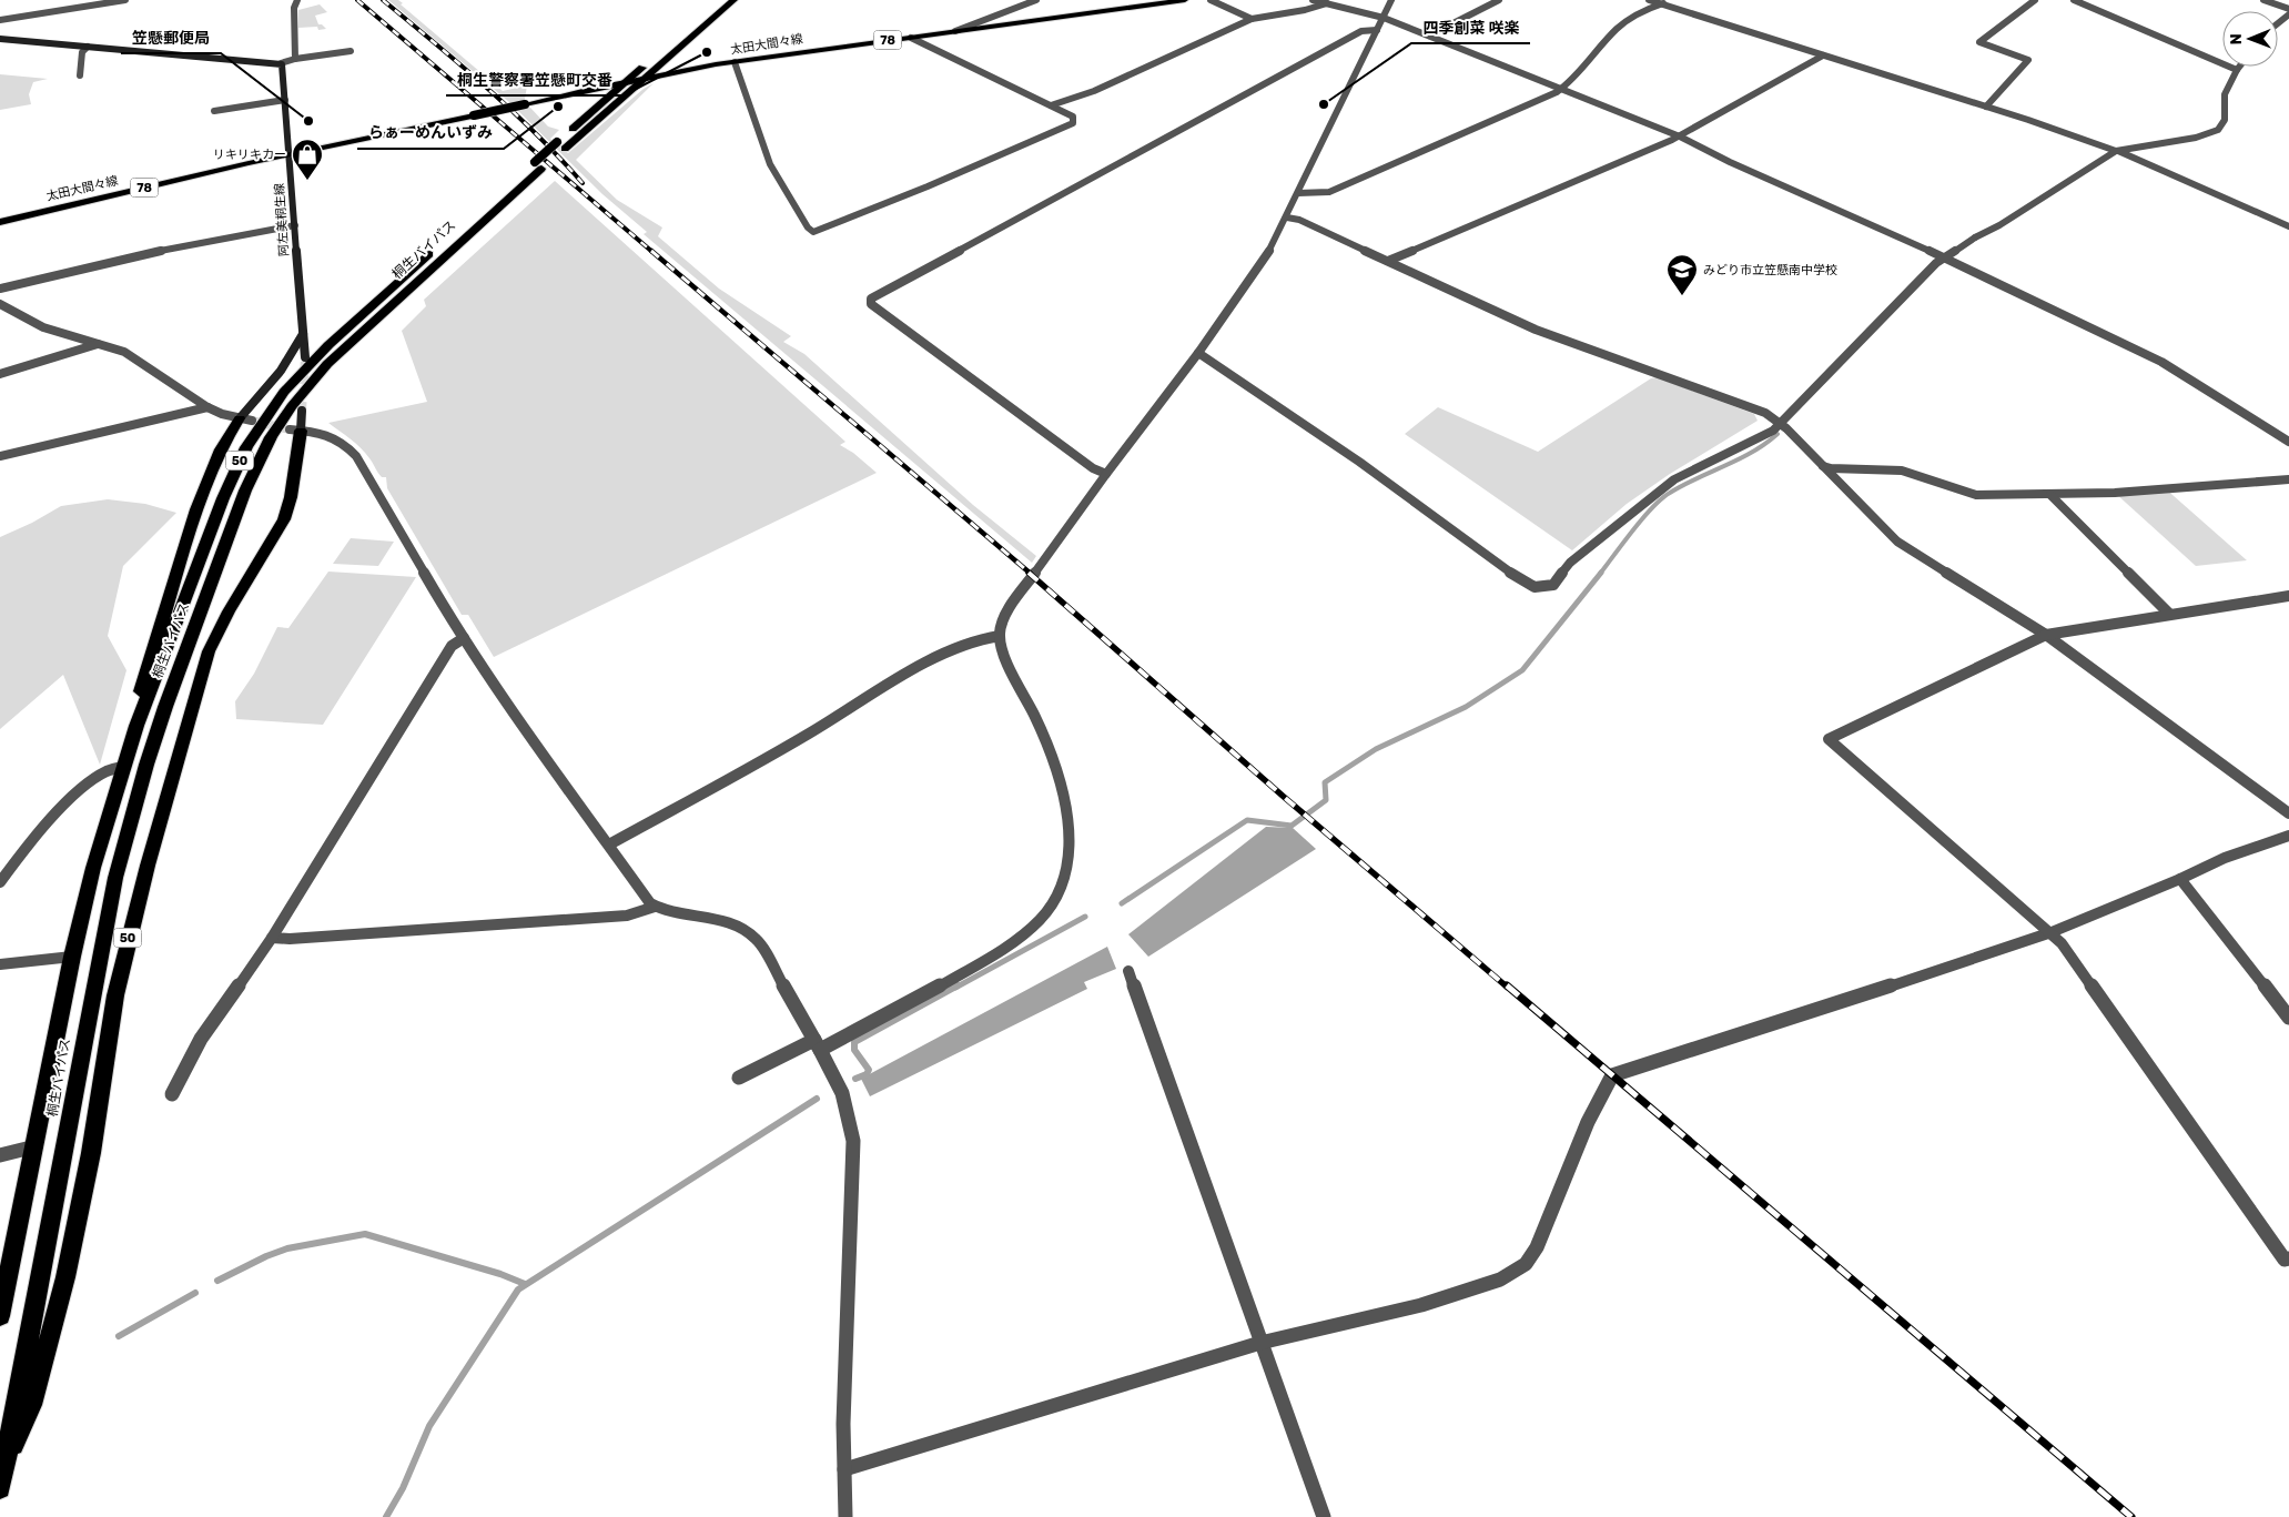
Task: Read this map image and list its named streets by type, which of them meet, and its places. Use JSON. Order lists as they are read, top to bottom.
{
  "streets": {
    "highway": ["桐生バイパス", "50"],
    "main road": ["78", "太田大間々線", "阿左美桐生線"]
  },
  "crossings": [
    ["太田大間々線", "阿左美桐生線"],
    ["太田大間々線", "桐生バイパス"],
    ["桐生バイパス", "50"]
  ],
  "places": {
    "other": [
      "桐生警察署笠懸町交番",
      "四季創菜 咲楽",
      "らぁーめんいずみ",
      "笠懸郵便局"
    ],
    "shop": ["リキリキカー"],
    "school or university": ["みどり市立笠懸南中学校"]
  },
  "north": "left"
}
